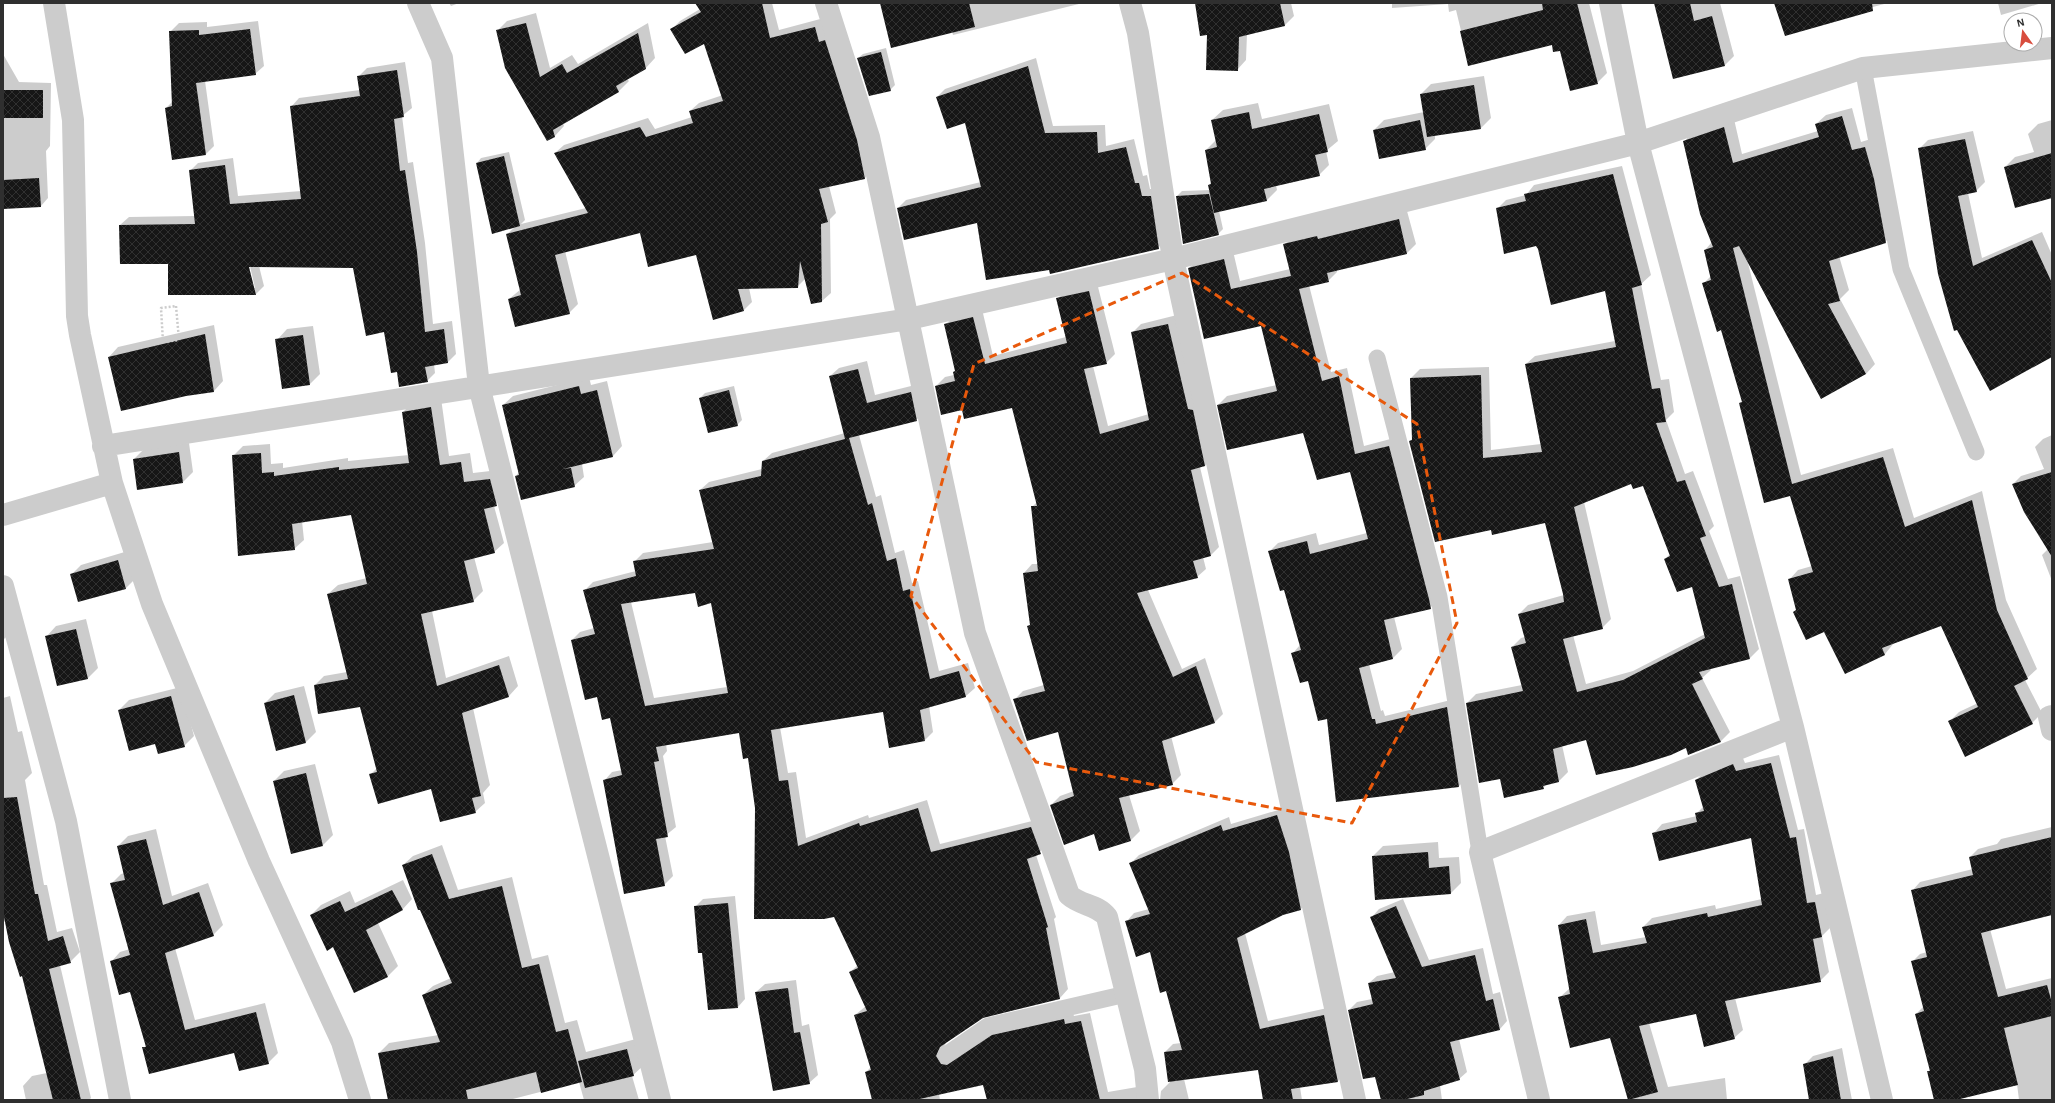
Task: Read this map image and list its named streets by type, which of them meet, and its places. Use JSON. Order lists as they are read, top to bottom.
{
  "north": "top"
}
